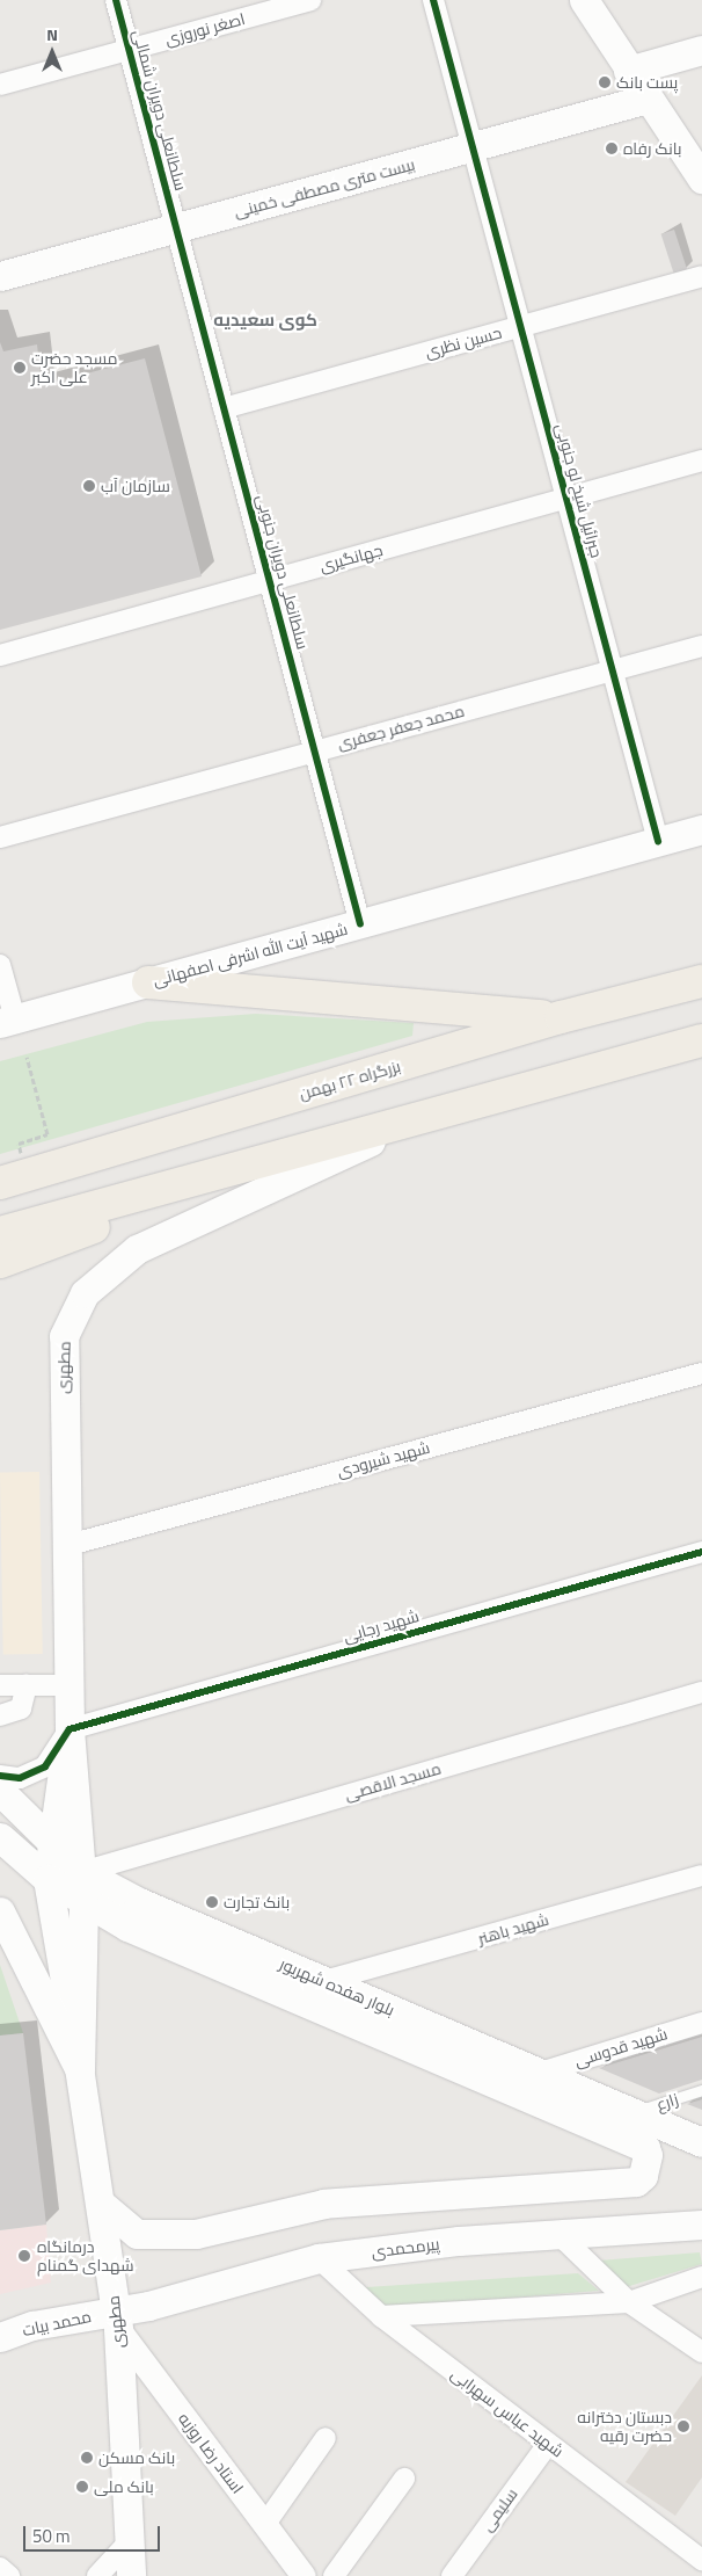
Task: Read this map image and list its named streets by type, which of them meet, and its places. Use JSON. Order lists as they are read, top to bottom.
{
  "streets": {
    "highway": ["بزرگراه ۲۲ بهمن"],
    "main road": [
      "بیست متری مصطفی خمینی",
      "شهید آیت الله اشرفی اصفهانی",
      "مطهری",
      "بلوار هفده شهریور",
      "پیرمحمدی",
      "محمد بیات"
    ],
    "street": [
      "اصغر نوروزی",
      "سلطانعلی دویران شمالی",
      "حسین نظری",
      "جبرائیل شیخ لو جنوبی",
      "جهانگیری",
      "سلطانعلی دویران جنوبی",
      "محمد جعفر جعفری",
      "شهید شیرودی",
      "شهید رجایی",
      "مسجد الاقصی",
      "شهید باهنر",
      "شهید قدوسی",
      "شهید عباس سهرابی",
      "استاد رضا روزبه",
      "سلیمی"
    ],
    "lane": ["زارع"]
  },
  "crossings": [
    ["اصغر نوروزی", "سلطانعلی دویران شمالی"],
    ["سلطانعلی دویران شمالی", "بیست متری مصطفی خمینی"],
    ["سلطانعلی دویران شمالی", "سلطانعلی دویران جنوبی"],
    ["بیست متری مصطفی خمینی", "جبرائیل شیخ لو جنوبی"],
    ["بیست متری مصطفی خمینی", "سلطانعلی دویران جنوبی"],
    ["حسین نظری", "جبرائیل شیخ لو جنوبی"],
    ["حسین نظری", "سلطانعلی دویران جنوبی"],
    ["جبرائیل شیخ لو جنوبی", "جهانگیری"],
    ["جبرائیل شیخ لو جنوبی", "محمد جعفر جعفری"],
    ["جبرائیل شیخ لو جنوبی", "شهید آیت الله اشرفی اصفهانی"],
    ["جهانگیری", "سلطانعلی دویران جنوبی"],
    ["سلطانعلی دویران جنوبی", "محمد جعفر جعفری"],
    ["سلطانعلی دویران جنوبی", "شهید آیت الله اشرفی اصفهانی"],
    ["مطهری", "شهید شیرودی"],
    ["مطهری", "شهید رجایی"],
    ["مطهری", "بلوار هفده شهریور"],
    ["مطهری", "پیرمحمدی"],
    ["مطهری", "محمد بیات"],
    ["مطهری", "استاد رضا روزبه"],
    ["مسجد الاقصی", "بلوار هفده شهریور"],
    ["شهید باهنر", "بلوار هفده شهریور"],
    ["بلوار هفده شهریور", "شهید قدوسی"],
    ["بلوار هفده شهریور", "زارع"],
    ["پیرمحمدی", "محمد بیات"],
    ["پیرمحمدی", "شهید عباس سهرابی"],
    ["پیرمحمدی", "استاد رضا روزبه"],
    ["محمد بیات", "استاد رضا روزبه"],
    ["شهید عباس سهرابی", "سلیمی"]
  ],
  "districts": ["کوی سعیدیه"],
  "places": [
    "پست بانک",
    "بانک رفاه",
    "مسجد حضرت علی اکبر",
    "سازمان آب",
    "بانک تجارت",
    "درمانگاه شهدای گمنام",
    "دبستان دخترانه حضرت رقیه",
    "بانک مسکن",
    "بانک ملی"
  ],
  "scale_bar": "50 m",
  "north": "top"
}
